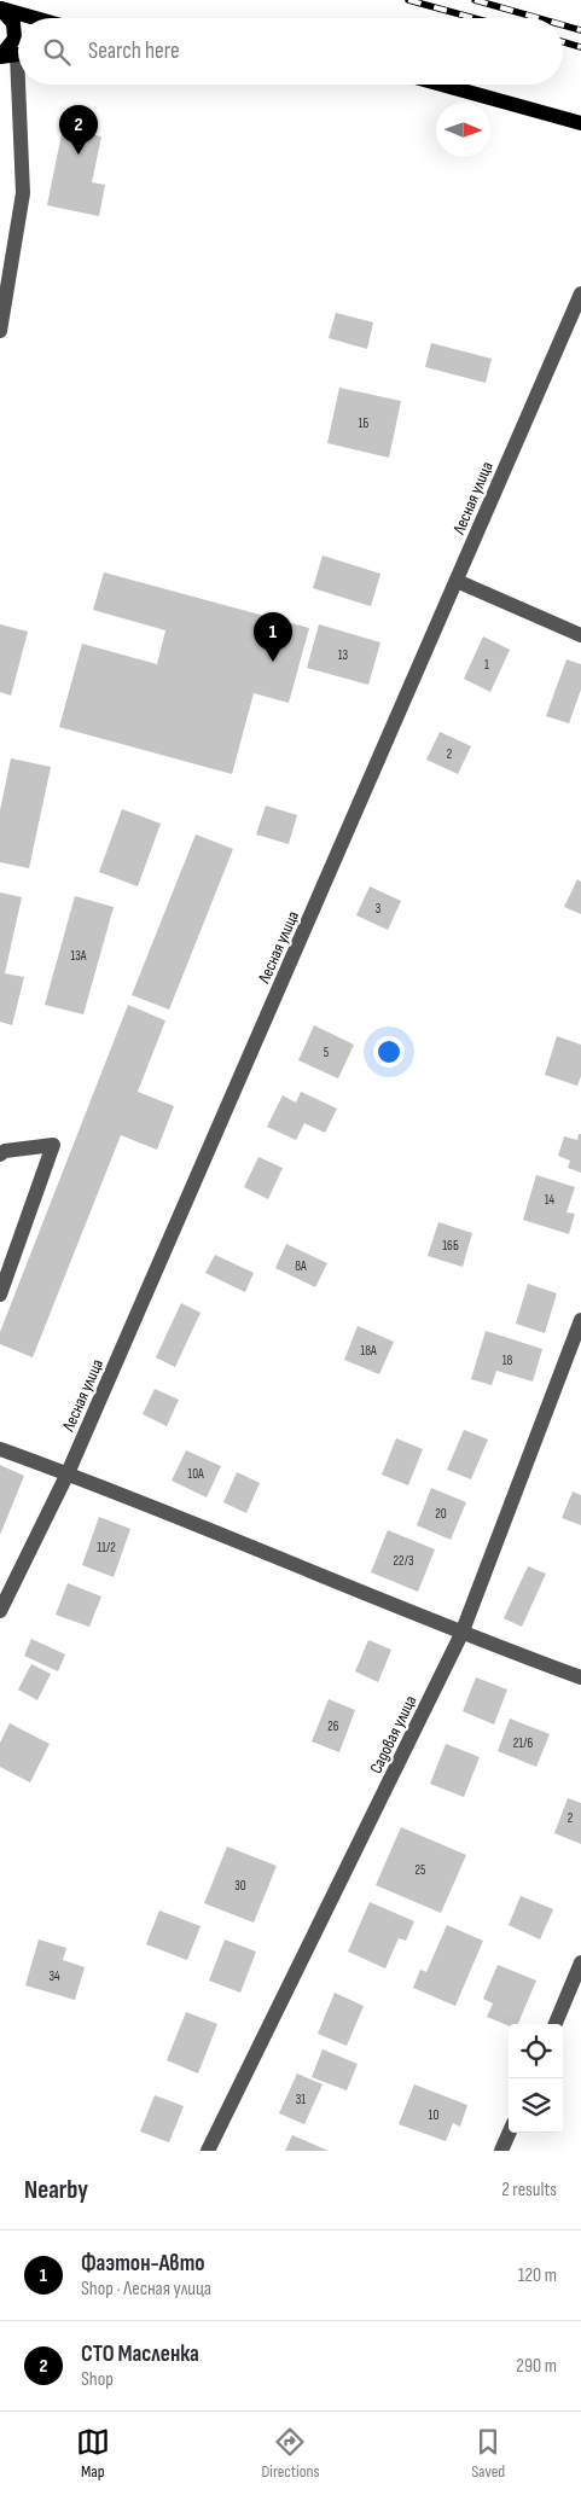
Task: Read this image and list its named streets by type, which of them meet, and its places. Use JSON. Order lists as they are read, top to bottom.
{
  "streets": {
    "street": ["Лесная улица", "Садовая улица"]
  },
  "house_numbers": [
    "1Б",
    "13",
    "1",
    "2",
    "3",
    "13А",
    "5",
    "14",
    "16Б",
    "8А",
    "18А",
    "18",
    "10А",
    "20",
    "11/2",
    "22/3",
    "26",
    "21/6",
    "2",
    "25",
    "30",
    "34",
    "31",
    "10"
  ],
  "north": "right",
  "page": {
    "search": "Search here",
    "pins": ["2", "1"],
    "heading": ["Nearby", "2 results"],
    "list": [
      {
        "mark": "1",
        "name": "Фаэтон-Авто",
        "note": "Shop · Лесная улица",
        "value": "120 m"
      },
      {
        "mark": "2",
        "name": "СТО Масленка",
        "note": "Shop",
        "value": "290 m"
      }
    ],
    "nav": ["Map", "Directions", "Saved"]
  }
}
